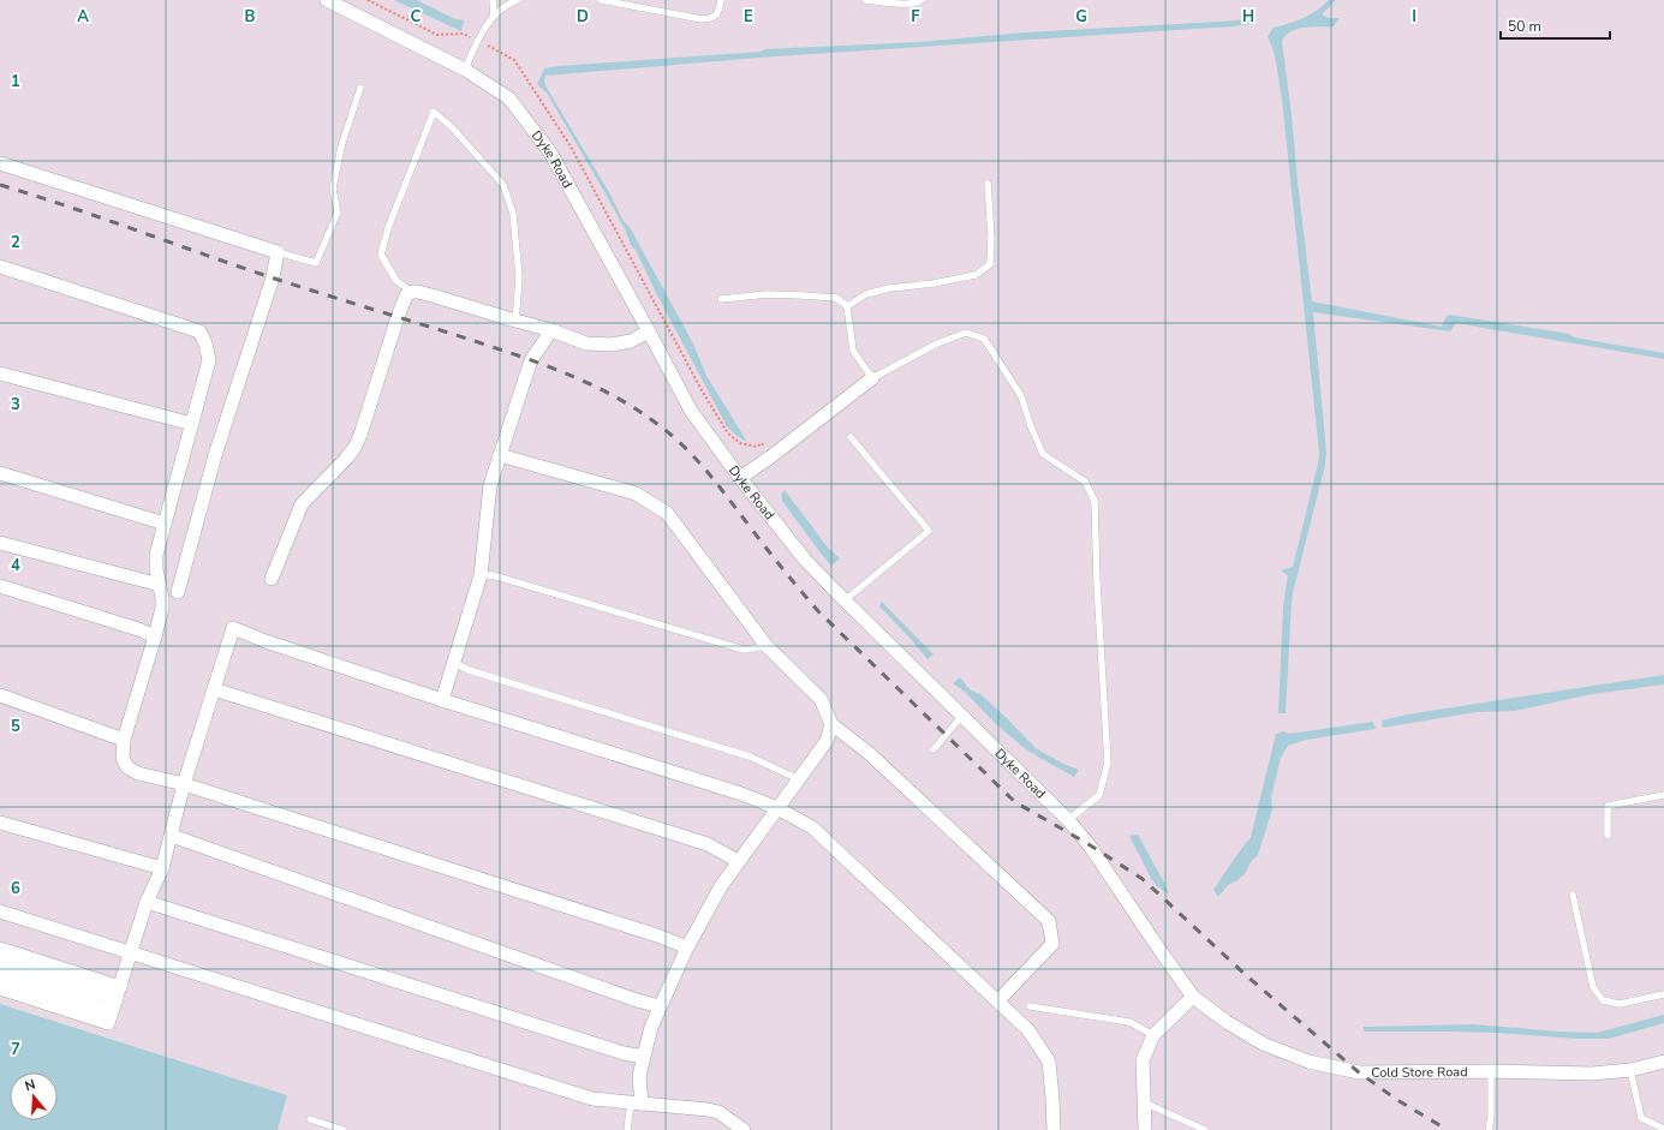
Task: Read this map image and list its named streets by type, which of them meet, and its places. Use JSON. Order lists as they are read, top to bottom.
{
  "streets": {
    "street": ["Dyke Road", "Cold Store Road"]
  },
  "crossings": [
    ["Dyke Road", "Cold Store Road"]
  ],
  "scale_bar": "50 m",
  "north": "top",
  "grid": {
    "columns": [
      "A",
      "B",
      "C",
      "D",
      "E",
      "F",
      "G",
      "H",
      "I"
    ],
    "rows": [
      "1",
      "2",
      "3",
      "4",
      "5",
      "6",
      "7"
    ]
  }
}
